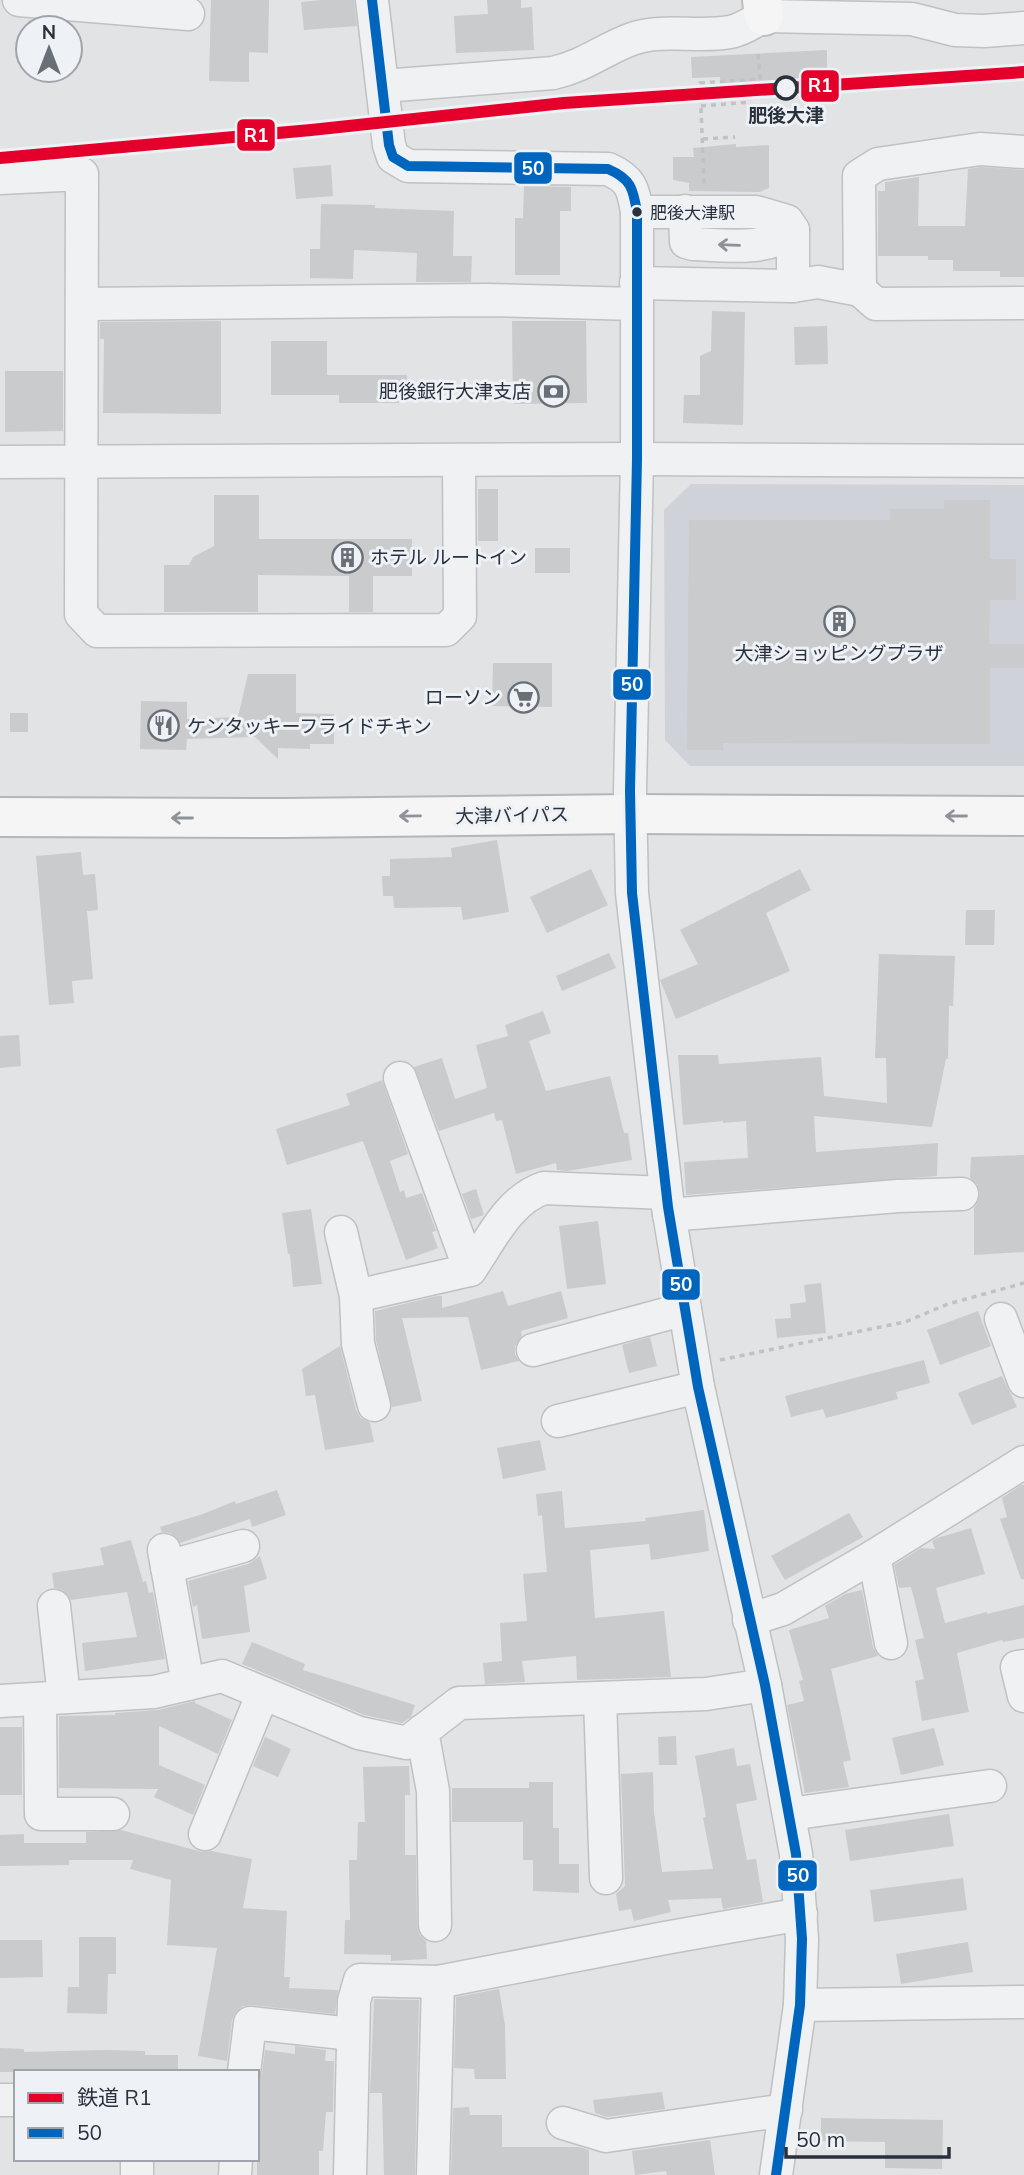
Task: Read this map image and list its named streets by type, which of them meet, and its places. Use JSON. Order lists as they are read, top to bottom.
{
  "streets": {
    "highway": ["大津バイパス"]
  },
  "places": {
    "other": ["肥後大津", "肥後大津駅"],
    "bank": ["肥後銀行大津支店"],
    "building": ["ホテル ルートイン", "大津ショッピングプラザ"],
    "supermarket": ["ローソン"],
    "restaurant": ["ケンタッキーフライドチキン"]
  },
  "lines": ["transit line 50", "rail line R1"],
  "legend": ["鉄道 R1", "50"],
  "scale_bar": "50 m",
  "north": "top"
}
